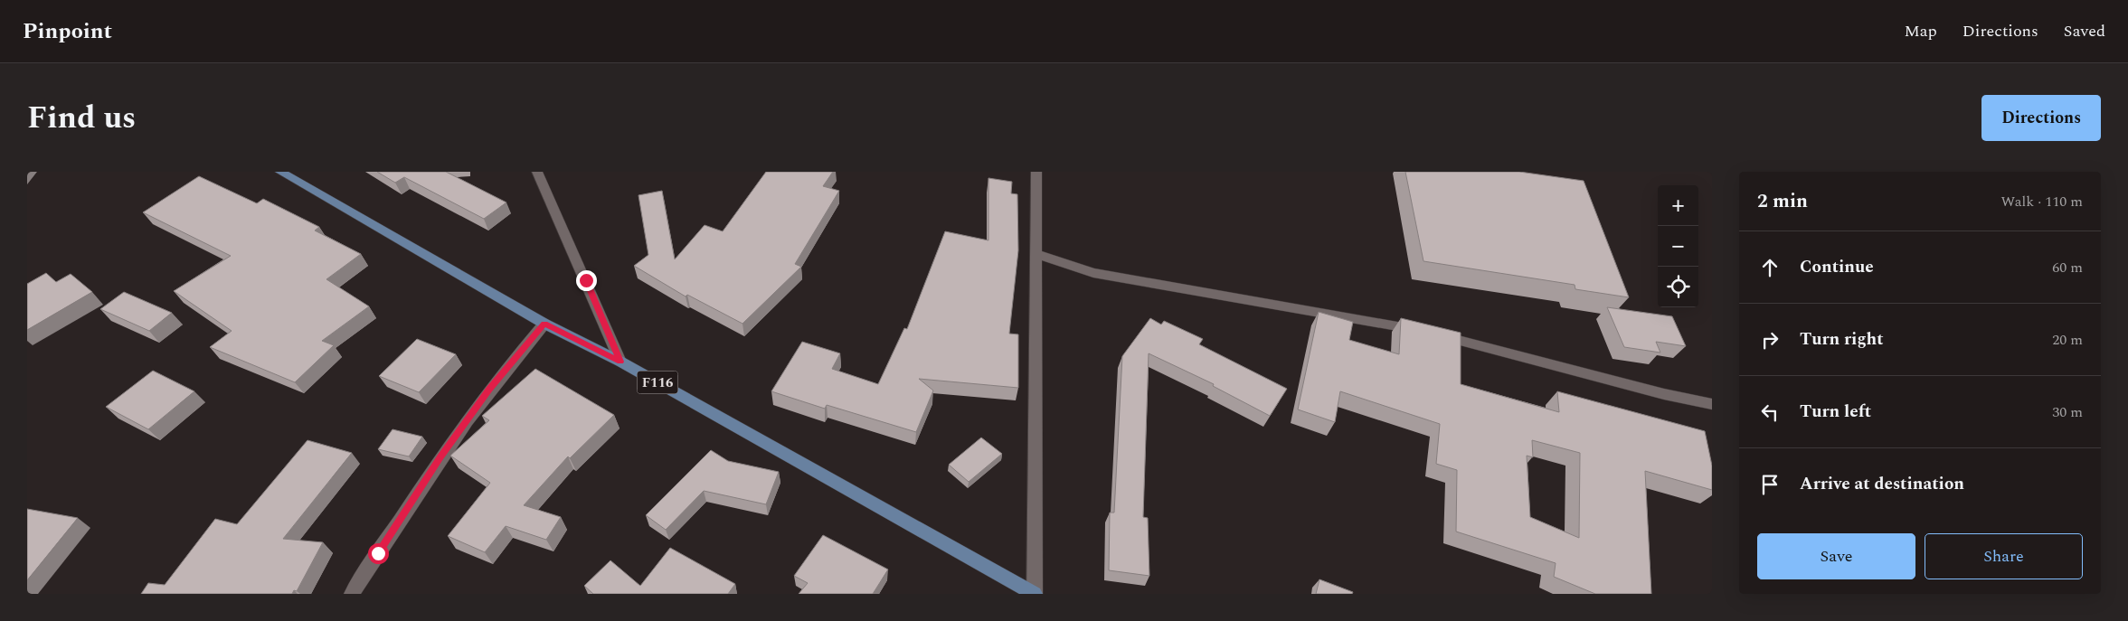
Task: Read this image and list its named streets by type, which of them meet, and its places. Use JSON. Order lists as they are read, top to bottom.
{
  "streets": {
    "main road": ["F116"]
  },
  "page": {
    "header": "Pinpoint",
    "nav": ["Map", "Directions", "Saved"],
    "title": "Find us",
    "buttons": [
      "Directions",
      ["Save", "Share"]
    ],
    "heading": ["2 min", "Walk · 110 m"],
    "map_buttons": ["+", "−"],
    "list": [
      ["Continue", "60 m"],
      ["Turn right", "20 m"],
      ["Turn left", "30 m"],
      "Arrive at destination"
    ]
  }
}
